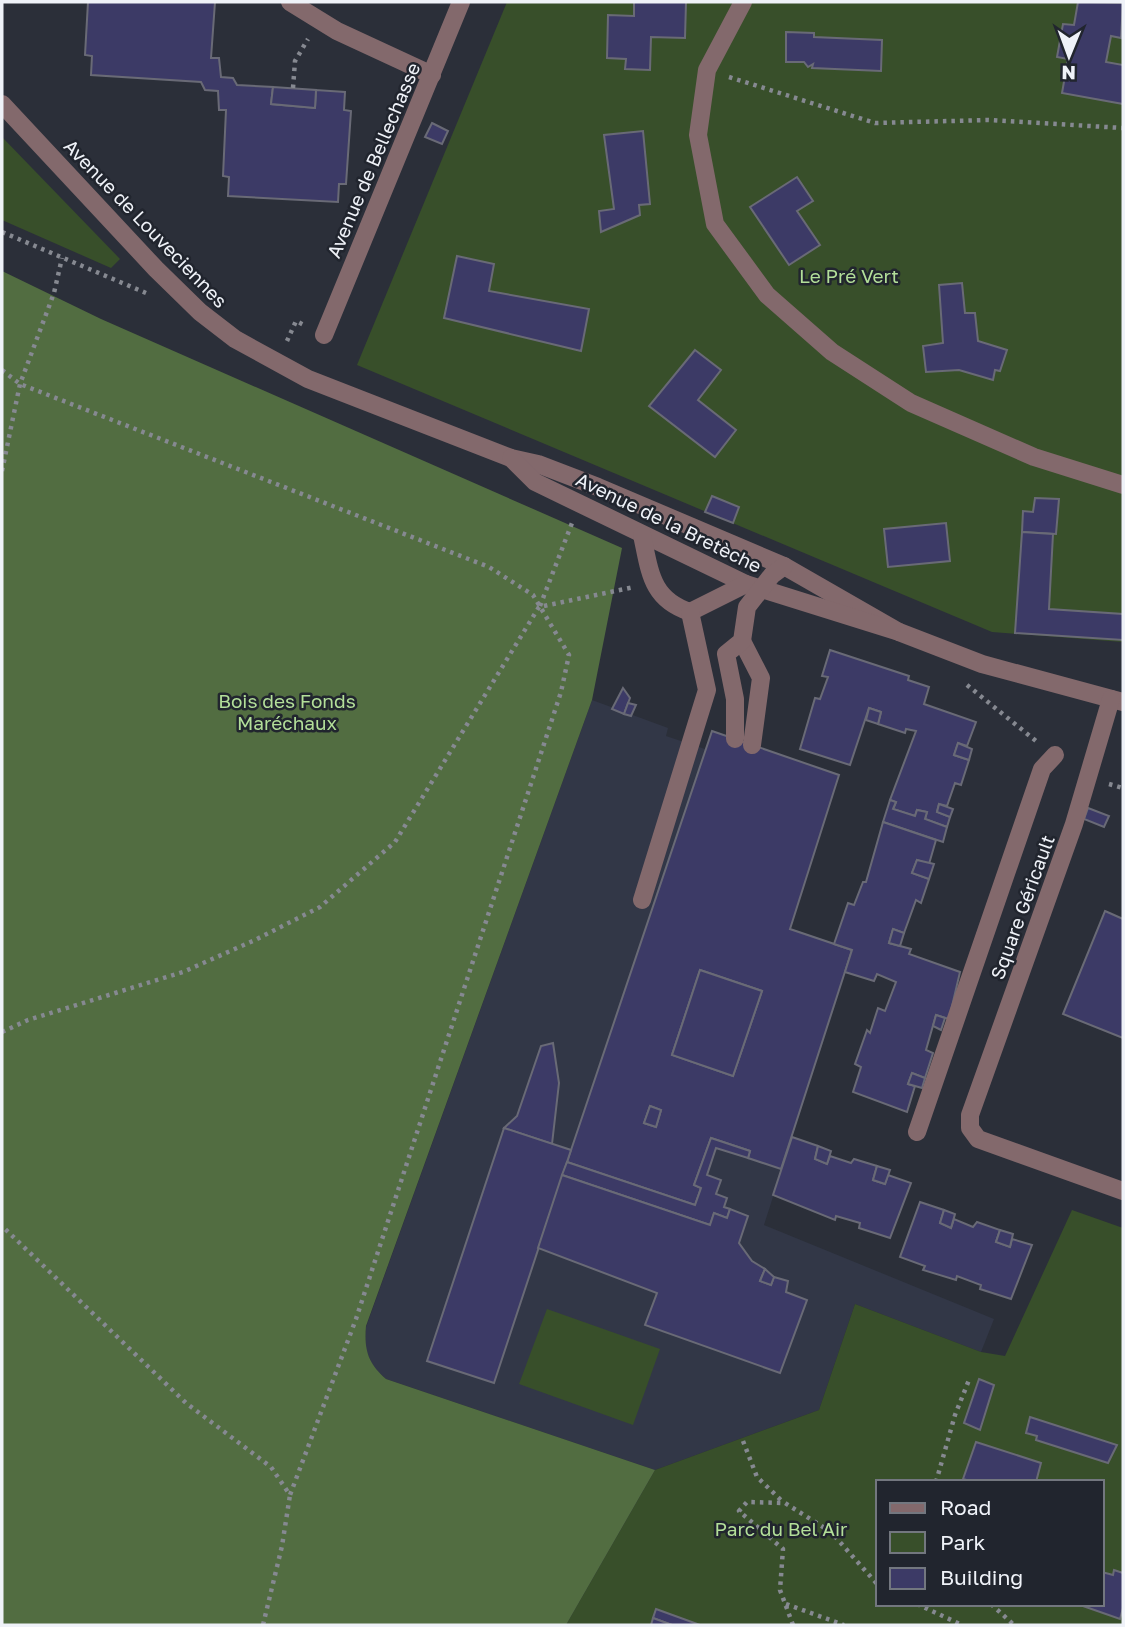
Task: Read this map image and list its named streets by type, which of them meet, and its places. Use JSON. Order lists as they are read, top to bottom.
{
  "streets": {
    "street": [
      "Avenue de Bellechasse",
      "Avenue de Louveciennes",
      "Avenue de la Bretèche",
      "Square Géricault"
    ]
  },
  "crossings": [
    ["Avenue de Louveciennes", "Avenue de la Bretèche"],
    ["Avenue de la Bretèche", "Square Géricault"]
  ],
  "parks": ["Le Pré Vert", "Bois des Fonds Maréchaux", "Parc du Bel Air"],
  "legend": ["Road", "Park", "Building"],
  "north": "bottom"
}
